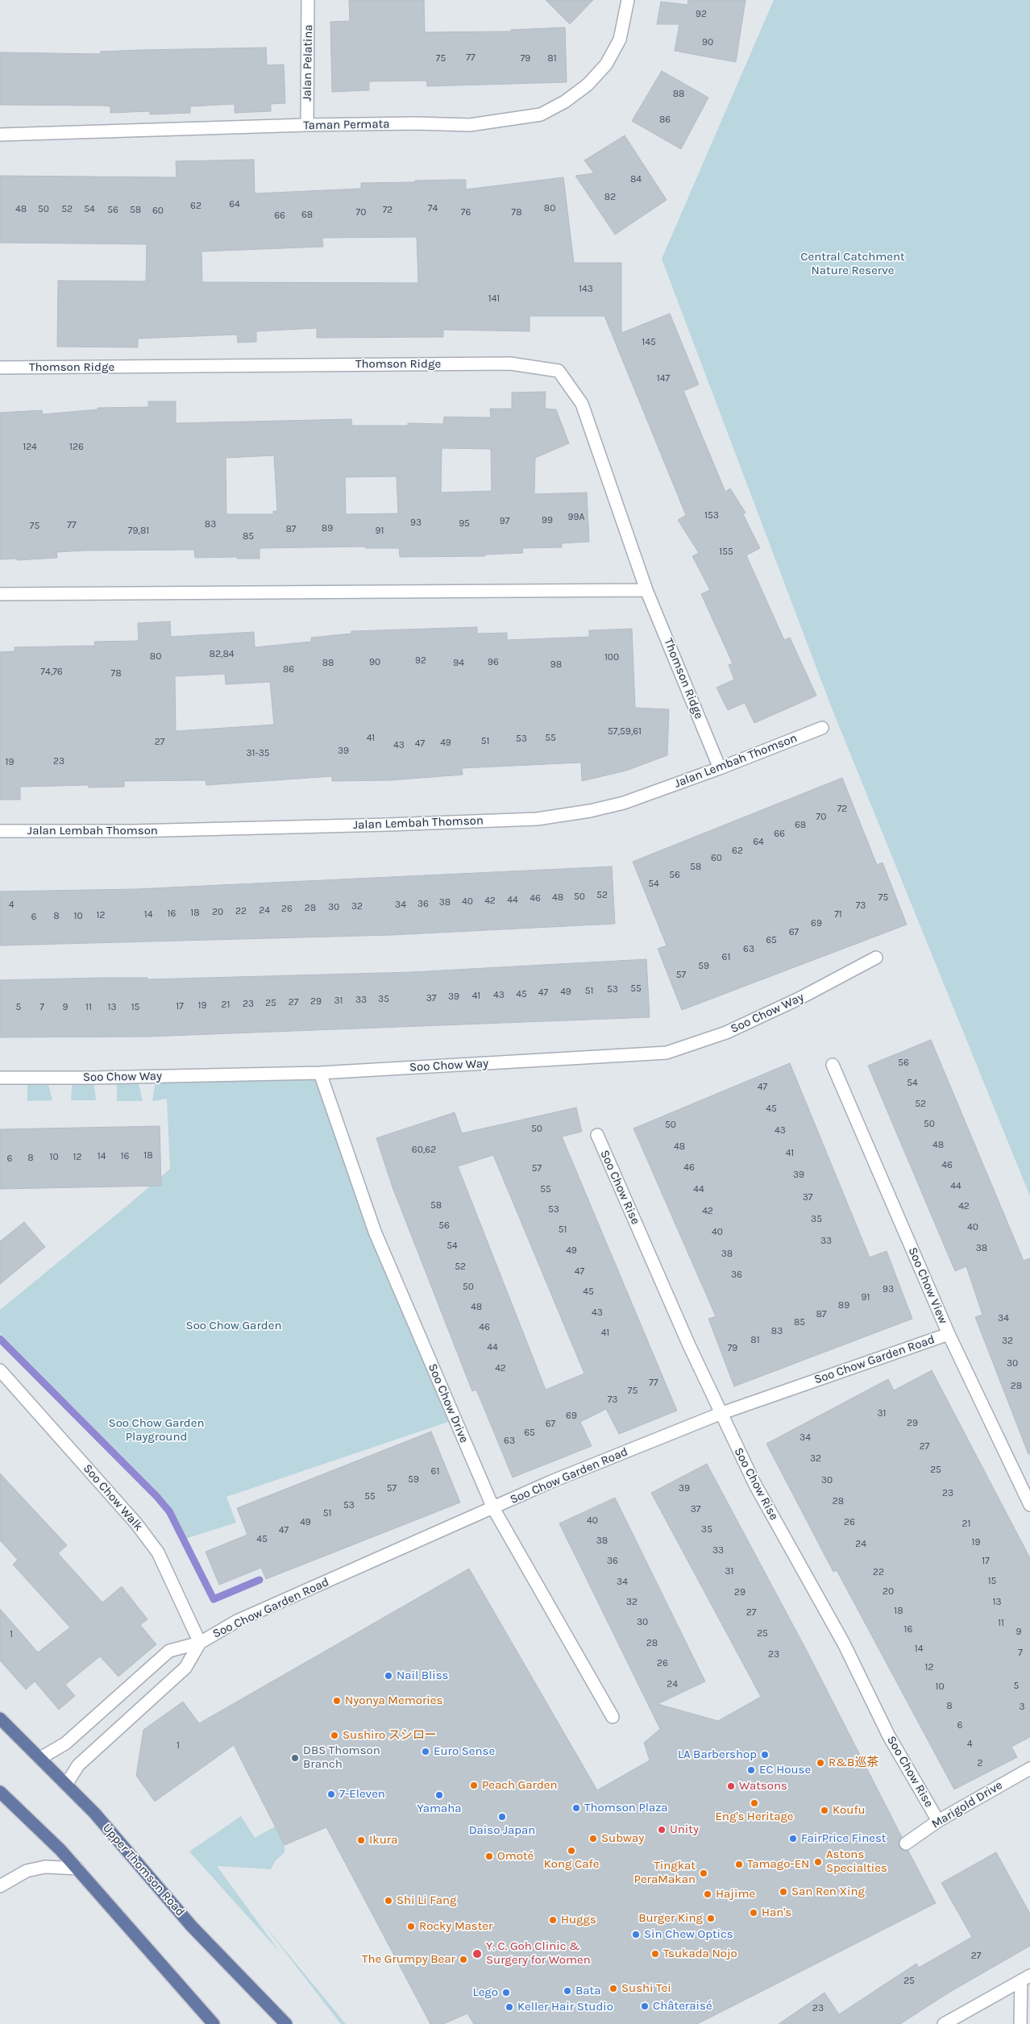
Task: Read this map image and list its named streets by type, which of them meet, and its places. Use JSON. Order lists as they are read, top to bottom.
{
  "streets": {
    "main road": ["Upper Thomson Road"],
    "street": [
      "Jalan Pelatina",
      "Taman Permata",
      "Thomson Ridge",
      "Jalan Lembah Thomson",
      "Soo Chow Way",
      "Soo Chow Rise",
      "Soo Chow View",
      "Soo Chow Garden Road",
      "Soo Chow Drive",
      "Soo Chow Walk",
      "Marigold Drive"
    ]
  },
  "crossings": [
    ["Jalan Pelatina", "Taman Permata"],
    ["Thomson Ridge", "Jalan Lembah Thomson"],
    ["Soo Chow Way", "Soo Chow Drive"],
    ["Soo Chow Rise", "Soo Chow Garden Road"],
    ["Soo Chow Rise", "Marigold Drive"],
    ["Soo Chow View", "Soo Chow Garden Road"],
    ["Soo Chow Garden Road", "Soo Chow Drive"],
    ["Soo Chow Garden Road", "Soo Chow Walk"],
    ["Soo Chow Garden Road", "Upper Thomson Road"]
  ],
  "parks": ["Central Catchment Nature Reserve", "Soo Chow Garden", "Soo Chow Garden Playground"],
  "places": [
    "Nail Bliss",
    "Nyonya Memories",
    "Sushiro スシロー",
    "Euro Sense",
    "LA Barbershop",
    "DBS Thomson Branch",
    "R&B巡茶",
    "EC House",
    "Peach Garden",
    "Watsons",
    "7-Eleven",
    "Yamaha",
    "Eng's Heritage",
    "Thomson Plaza",
    "Koufu",
    "Daiso Japan",
    "Unity",
    "Subway",
    "FairPrice Finest",
    "Ikura",
    "Kong Cafe",
    "Omoté",
    "Astons Specialties",
    "Tamago-EN",
    "Tingkat PeraMakan",
    "San Ren Xing",
    "Hajime",
    "Shi Li Fang",
    "Han's",
    "Burger King",
    "Huggs",
    "Rocky Master",
    "Sin Chew Optics",
    "Y. C. Goh Clinic & Surgery for Women",
    "Tsukada Nojo",
    "The Grumpy Bear",
    "Sushi Tei",
    "Bata",
    "Lego",
    "Châteraisé",
    "Keller Hair Studio"
  ],
  "house_numbers": [
    "92",
    "90",
    "77",
    "75",
    "79",
    "81",
    "88",
    "86",
    "84",
    "82",
    "64",
    "62",
    "74",
    "80",
    "48",
    "50",
    "52",
    "54",
    "56",
    "58",
    "72",
    "60",
    "70",
    "76",
    "78",
    "68",
    "66",
    "143",
    "141",
    "145",
    "147",
    "124",
    "126",
    "153",
    "99A",
    "99",
    "97",
    "93",
    "95",
    "83",
    "77",
    "75",
    "89",
    "87",
    "79,81",
    "91",
    "85",
    "155",
    "82,84",
    "80",
    "100",
    "92",
    "90",
    "96",
    "88",
    "94",
    "98",
    "86",
    "74,76",
    "78",
    "57,59,61",
    "41",
    "55",
    "53",
    "51",
    "27",
    "49",
    "47",
    "43",
    "39",
    "31-35",
    "23",
    "19",
    "72",
    "70",
    "68",
    "66",
    "64",
    "62",
    "60",
    "58",
    "56",
    "54",
    "52",
    "50",
    "48",
    "75",
    "46",
    "44",
    "42",
    "40",
    "38",
    "36",
    "4",
    "34",
    "73",
    "32",
    "30",
    "28",
    "26",
    "24",
    "22",
    "20",
    "18",
    "16",
    "14",
    "71",
    "12",
    "8",
    "10",
    "6",
    "69",
    "67",
    "65",
    "63",
    "61",
    "59",
    "57",
    "55",
    "53",
    "51",
    "49",
    "47",
    "45",
    "43",
    "41",
    "39",
    "37",
    "35",
    "33",
    "31",
    "29",
    "27",
    "25",
    "23",
    "21",
    "19",
    "17",
    "5",
    "7",
    "9",
    "11",
    "13",
    "15",
    "56",
    "54",
    "47",
    "52",
    "45",
    "50",
    "50",
    "50",
    "43",
    "48",
    "48",
    "60,62",
    "41",
    "18",
    "14",
    "16",
    "10",
    "12",
    "8",
    "6",
    "46",
    "46",
    "57",
    "39",
    "44",
    "55",
    "44",
    "37",
    "58",
    "42",
    "53",
    "42",
    "35",
    "56",
    "40",
    "51",
    "40",
    "33",
    "54",
    "38",
    "49",
    "38",
    "52",
    "47",
    "36",
    "50",
    "93",
    "45",
    "91",
    "89",
    "48",
    "43",
    "87",
    "34",
    "85",
    "46",
    "83",
    "41",
    "81",
    "32",
    "44",
    "79",
    "30",
    "42",
    "77",
    "28",
    "75",
    "73",
    "31",
    "69",
    "29",
    "67",
    "65",
    "34",
    "63",
    "27",
    "32",
    "25",
    "61",
    "59",
    "30",
    "57",
    "39",
    "23",
    "55",
    "28",
    "53",
    "37",
    "51",
    "40",
    "49",
    "26",
    "21",
    "35",
    "47",
    "45",
    "38",
    "19",
    "24",
    "33",
    "36",
    "17",
    "31",
    "22",
    "15",
    "34",
    "20",
    "29",
    "32",
    "13",
    "18",
    "27",
    "30",
    "11",
    "16",
    "9",
    "25",
    "1",
    "28",
    "14",
    "7",
    "23",
    "26",
    "12",
    "24",
    "5",
    "10",
    "8",
    "3",
    "6",
    "4",
    "1",
    "2",
    "27",
    "25",
    "23"
  ]
}
